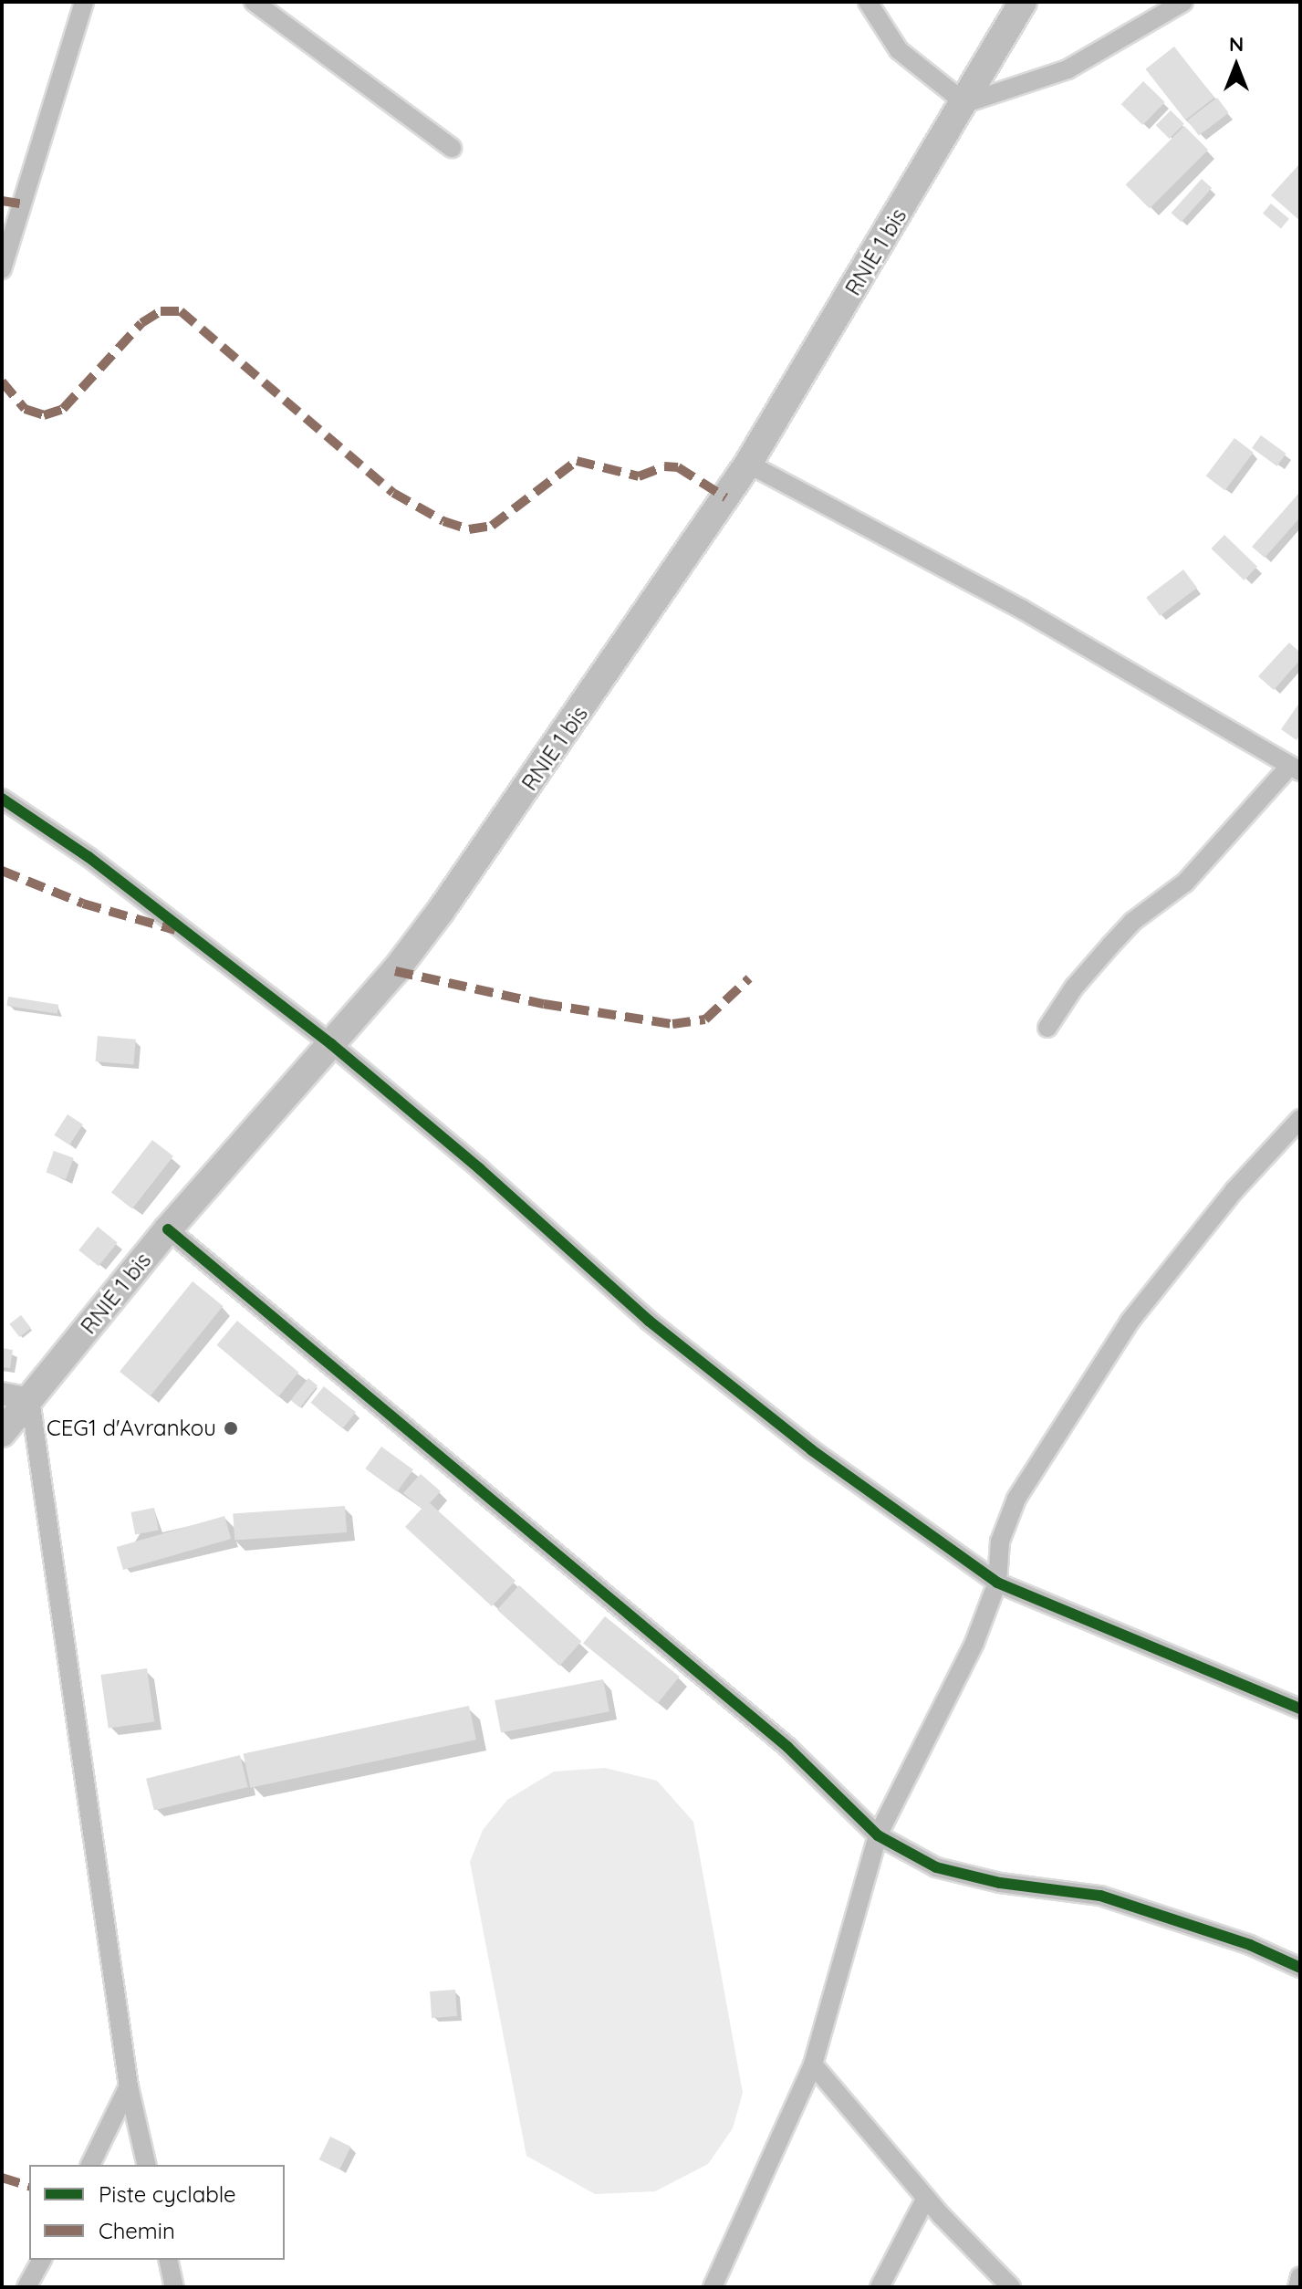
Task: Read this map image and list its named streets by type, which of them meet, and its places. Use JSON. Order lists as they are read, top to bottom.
{
  "streets": {
    "main road": ["RNIE 1 bis"]
  },
  "places": ["CEG1 d'Avrankou"],
  "legend": ["Piste cyclable", "Chemin"],
  "north": "top"
}
